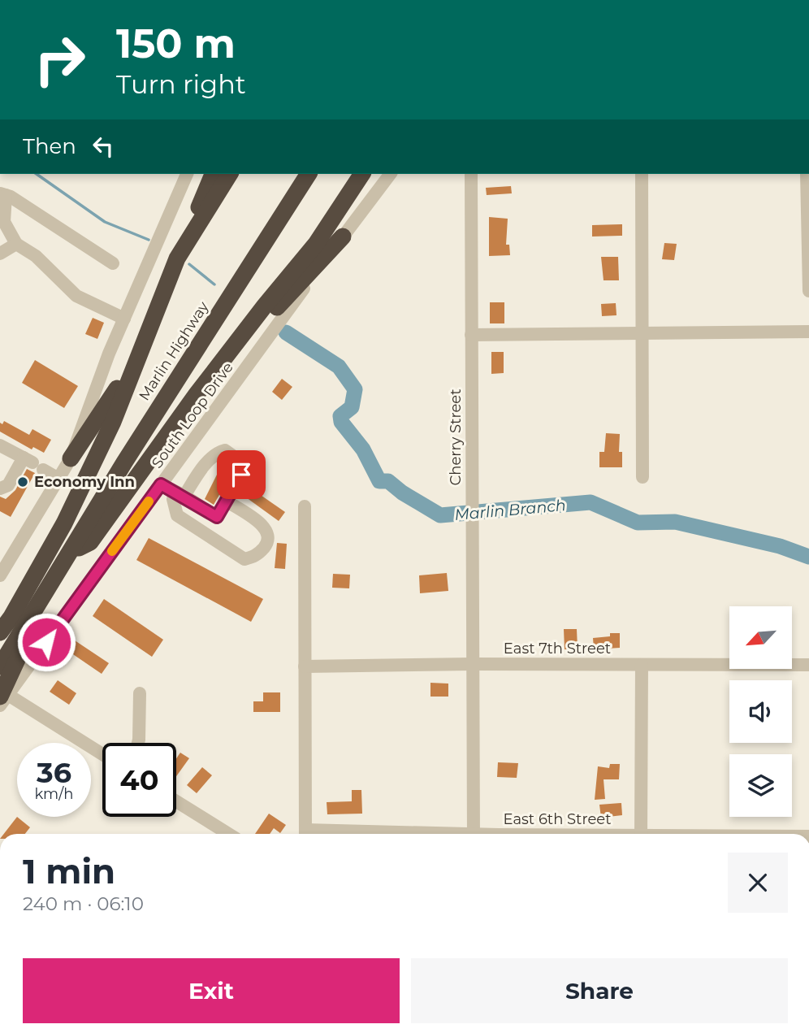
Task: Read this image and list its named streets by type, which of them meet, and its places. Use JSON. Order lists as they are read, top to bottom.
{
  "streets": {
    "highway": ["Marlin Highway"],
    "street": ["South Loop Drive", "Cherry Street", "East 7th Street"]
  },
  "crossings": [
    ["Cherry Street", "East 7th Street"]
  ],
  "water": ["Marlin Branch"],
  "places": ["Economy Inn"],
  "north": "bottom left",
  "page": {
    "turn": ["150 m", "Turn right"],
    "then": "Then",
    "speed": "36 km/h",
    "limit": "40",
    "heading": ["1 min", "240 m · 06:10"],
    "buttons": ["Exit", "Share"]
  }
}
